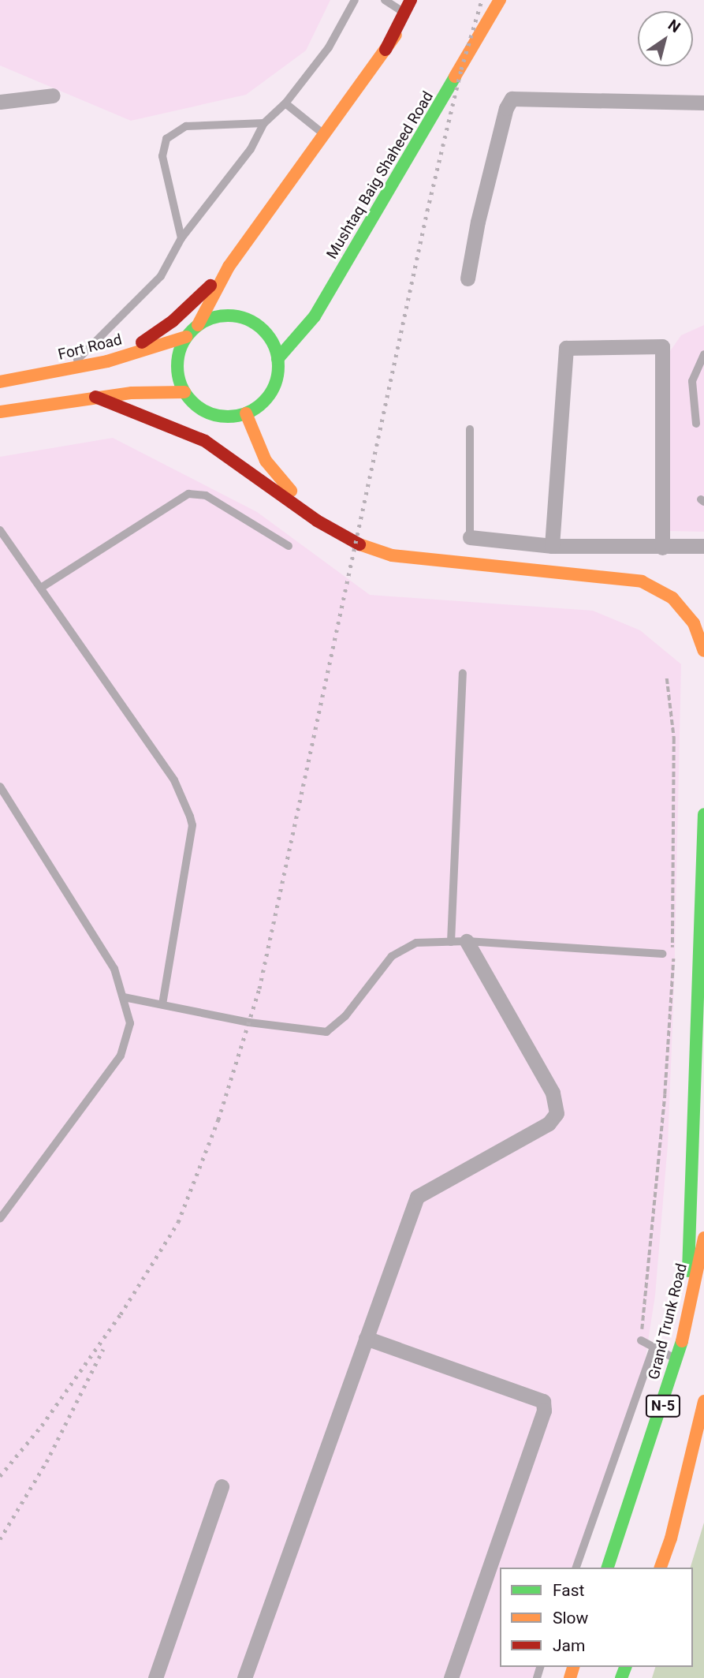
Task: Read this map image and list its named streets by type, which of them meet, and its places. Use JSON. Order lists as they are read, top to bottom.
{
  "streets": {
    "main road": [
      "Mushtaq Baig Shaheed Road",
      "Fort Road",
      "Grand Trunk Road",
      "N-5"
    ]
  },
  "crossings": [
    ["Mushtaq Baig Shaheed Road", "Fort Road"]
  ],
  "legend": ["Fast", "Slow", "Jam"],
  "north": "top right"
}
